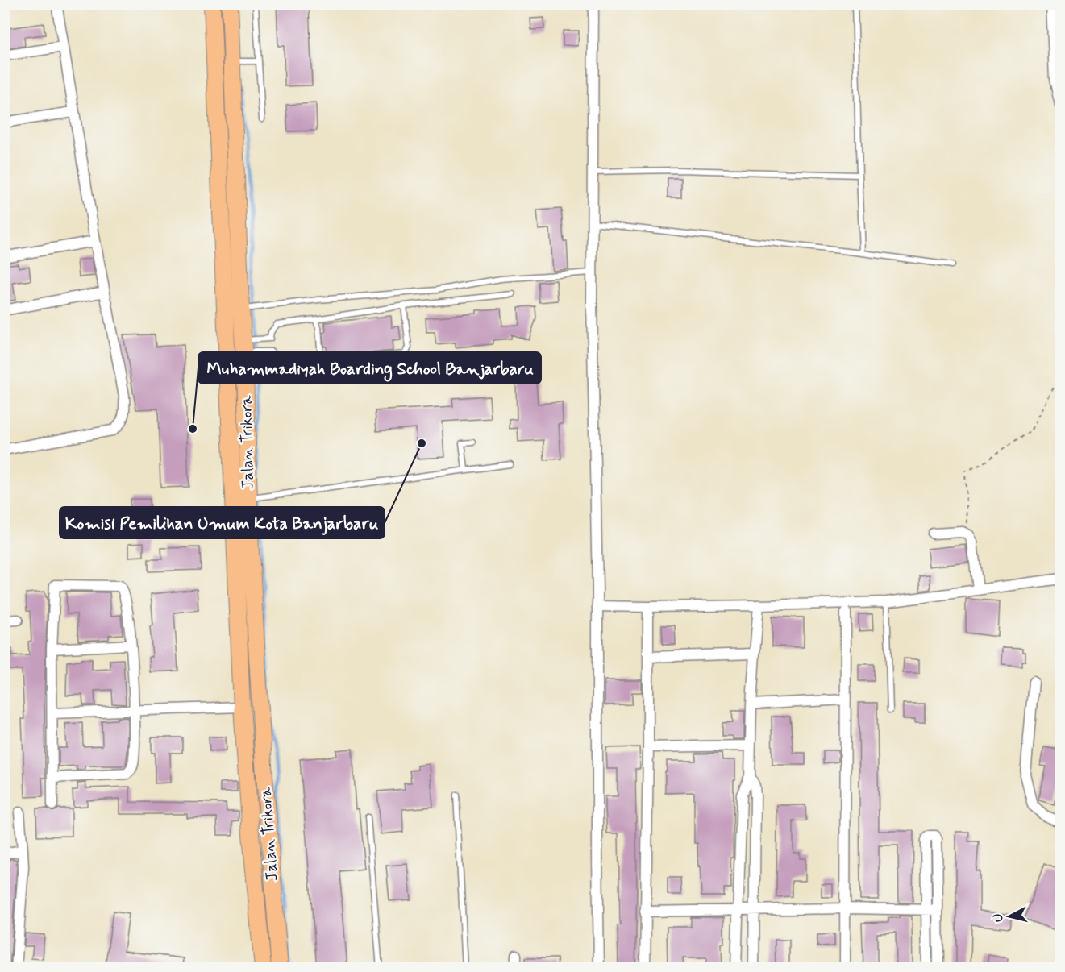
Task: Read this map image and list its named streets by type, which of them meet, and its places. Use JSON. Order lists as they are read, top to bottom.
{
  "streets": {
    "main road": ["Jalan Trikora"]
  },
  "places": ["Muhammadiyah Boarding School Banjarbaru", "Komisi Pemilihan Umum Kota Banjarbaru"],
  "north": "left"
}
